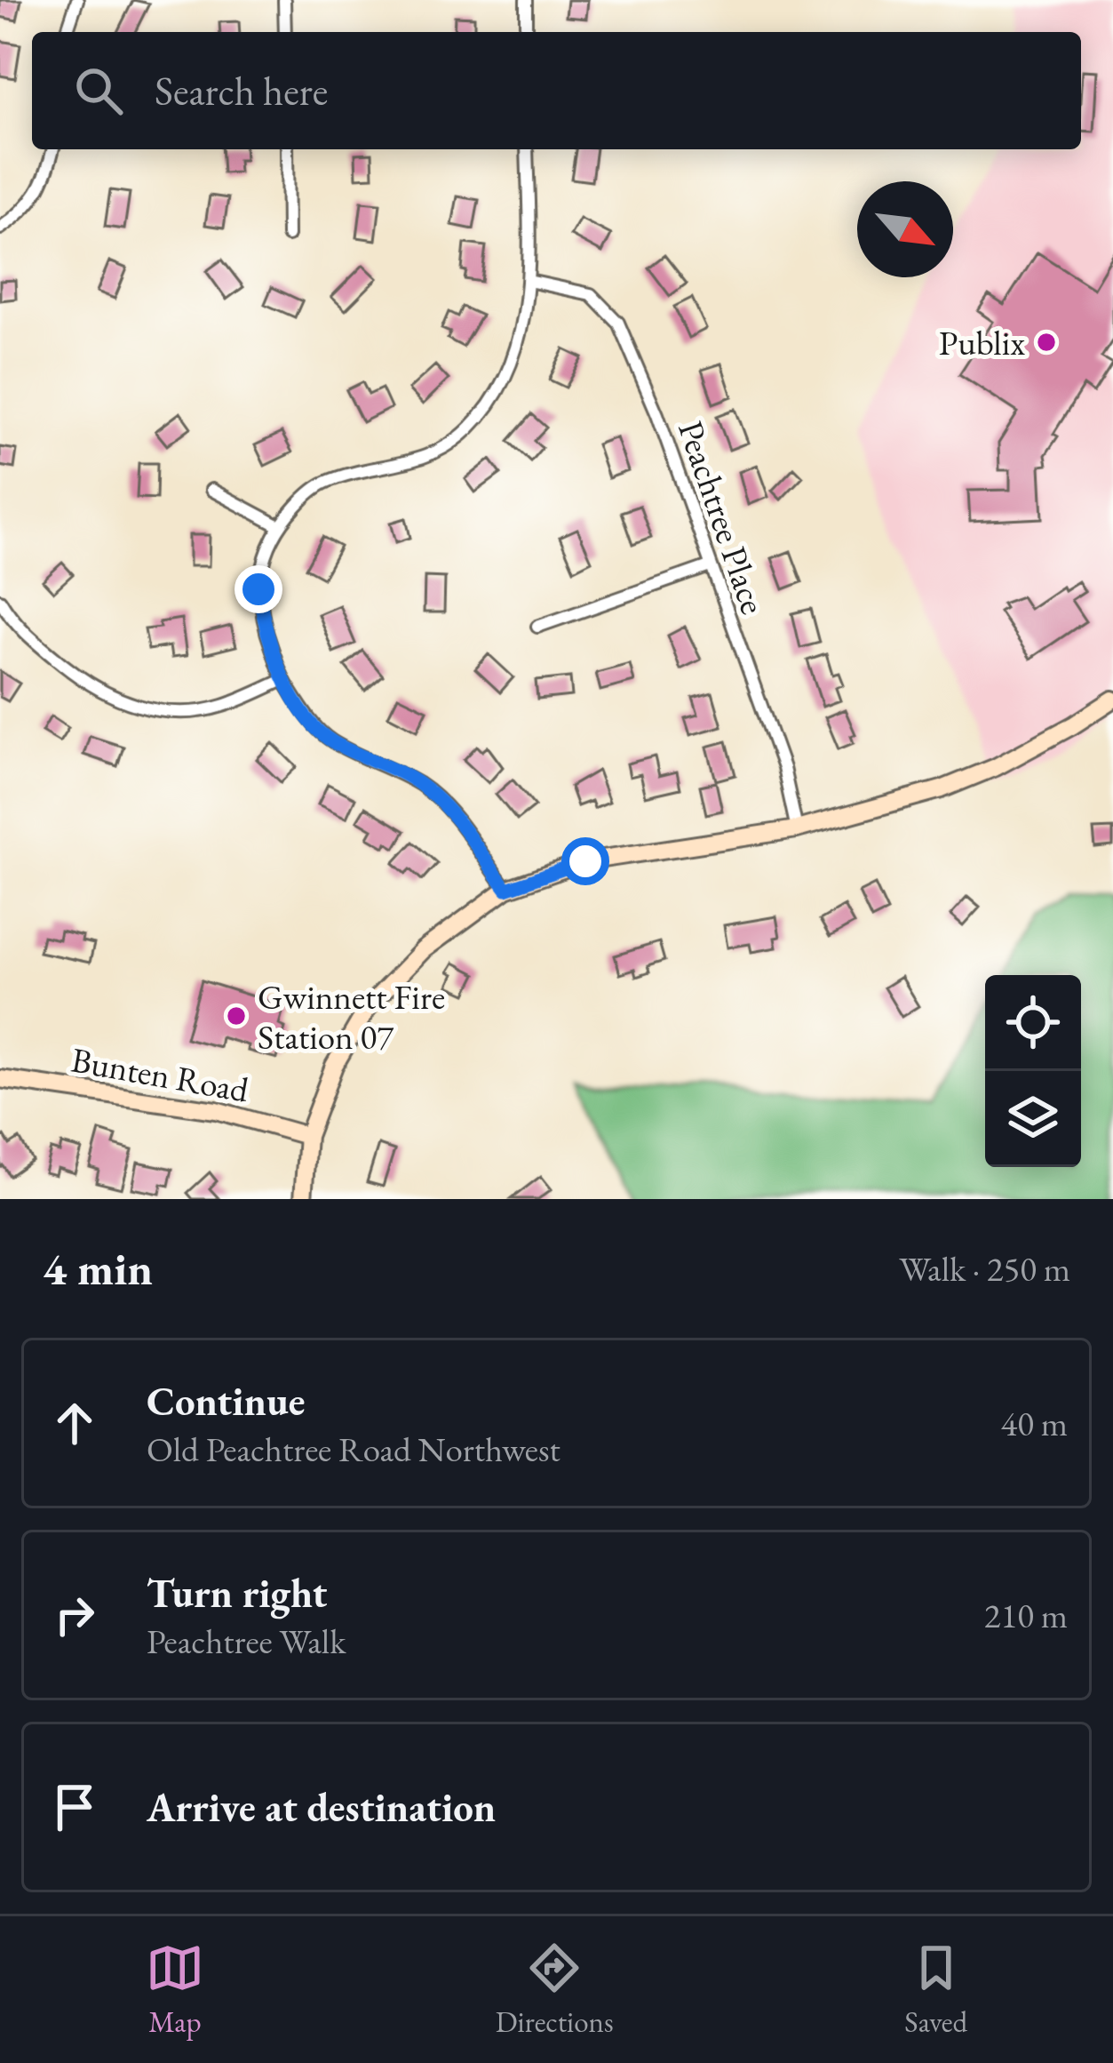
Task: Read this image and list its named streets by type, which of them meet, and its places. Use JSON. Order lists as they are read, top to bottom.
{
  "streets": {
    "main road": ["Bunten Road"],
    "street": ["Peachtree Place"]
  },
  "places": ["Publix", "Gwinnett Fire Station 07"],
  "north": "bottom right",
  "page": {
    "search": "Search here",
    "heading": ["4 min", "Walk · 250 m"],
    "list": [
      ["Continue", "Old Peachtree Road Northwest", "40 m"],
      ["Turn right", "Peachtree Walk", "210 m"],
      "Arrive at destination"
    ],
    "nav": ["Map", "Directions", "Saved"]
  }
}
